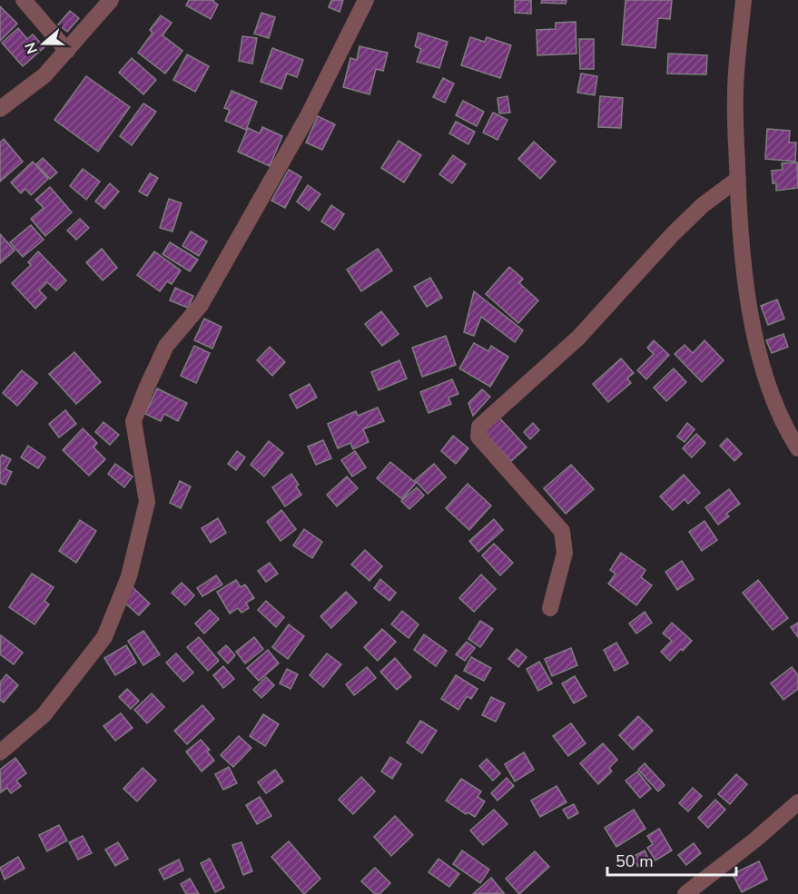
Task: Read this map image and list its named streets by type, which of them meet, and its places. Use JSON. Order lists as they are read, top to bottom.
{
  "scale_bar": "50 m",
  "north": "left"
}
